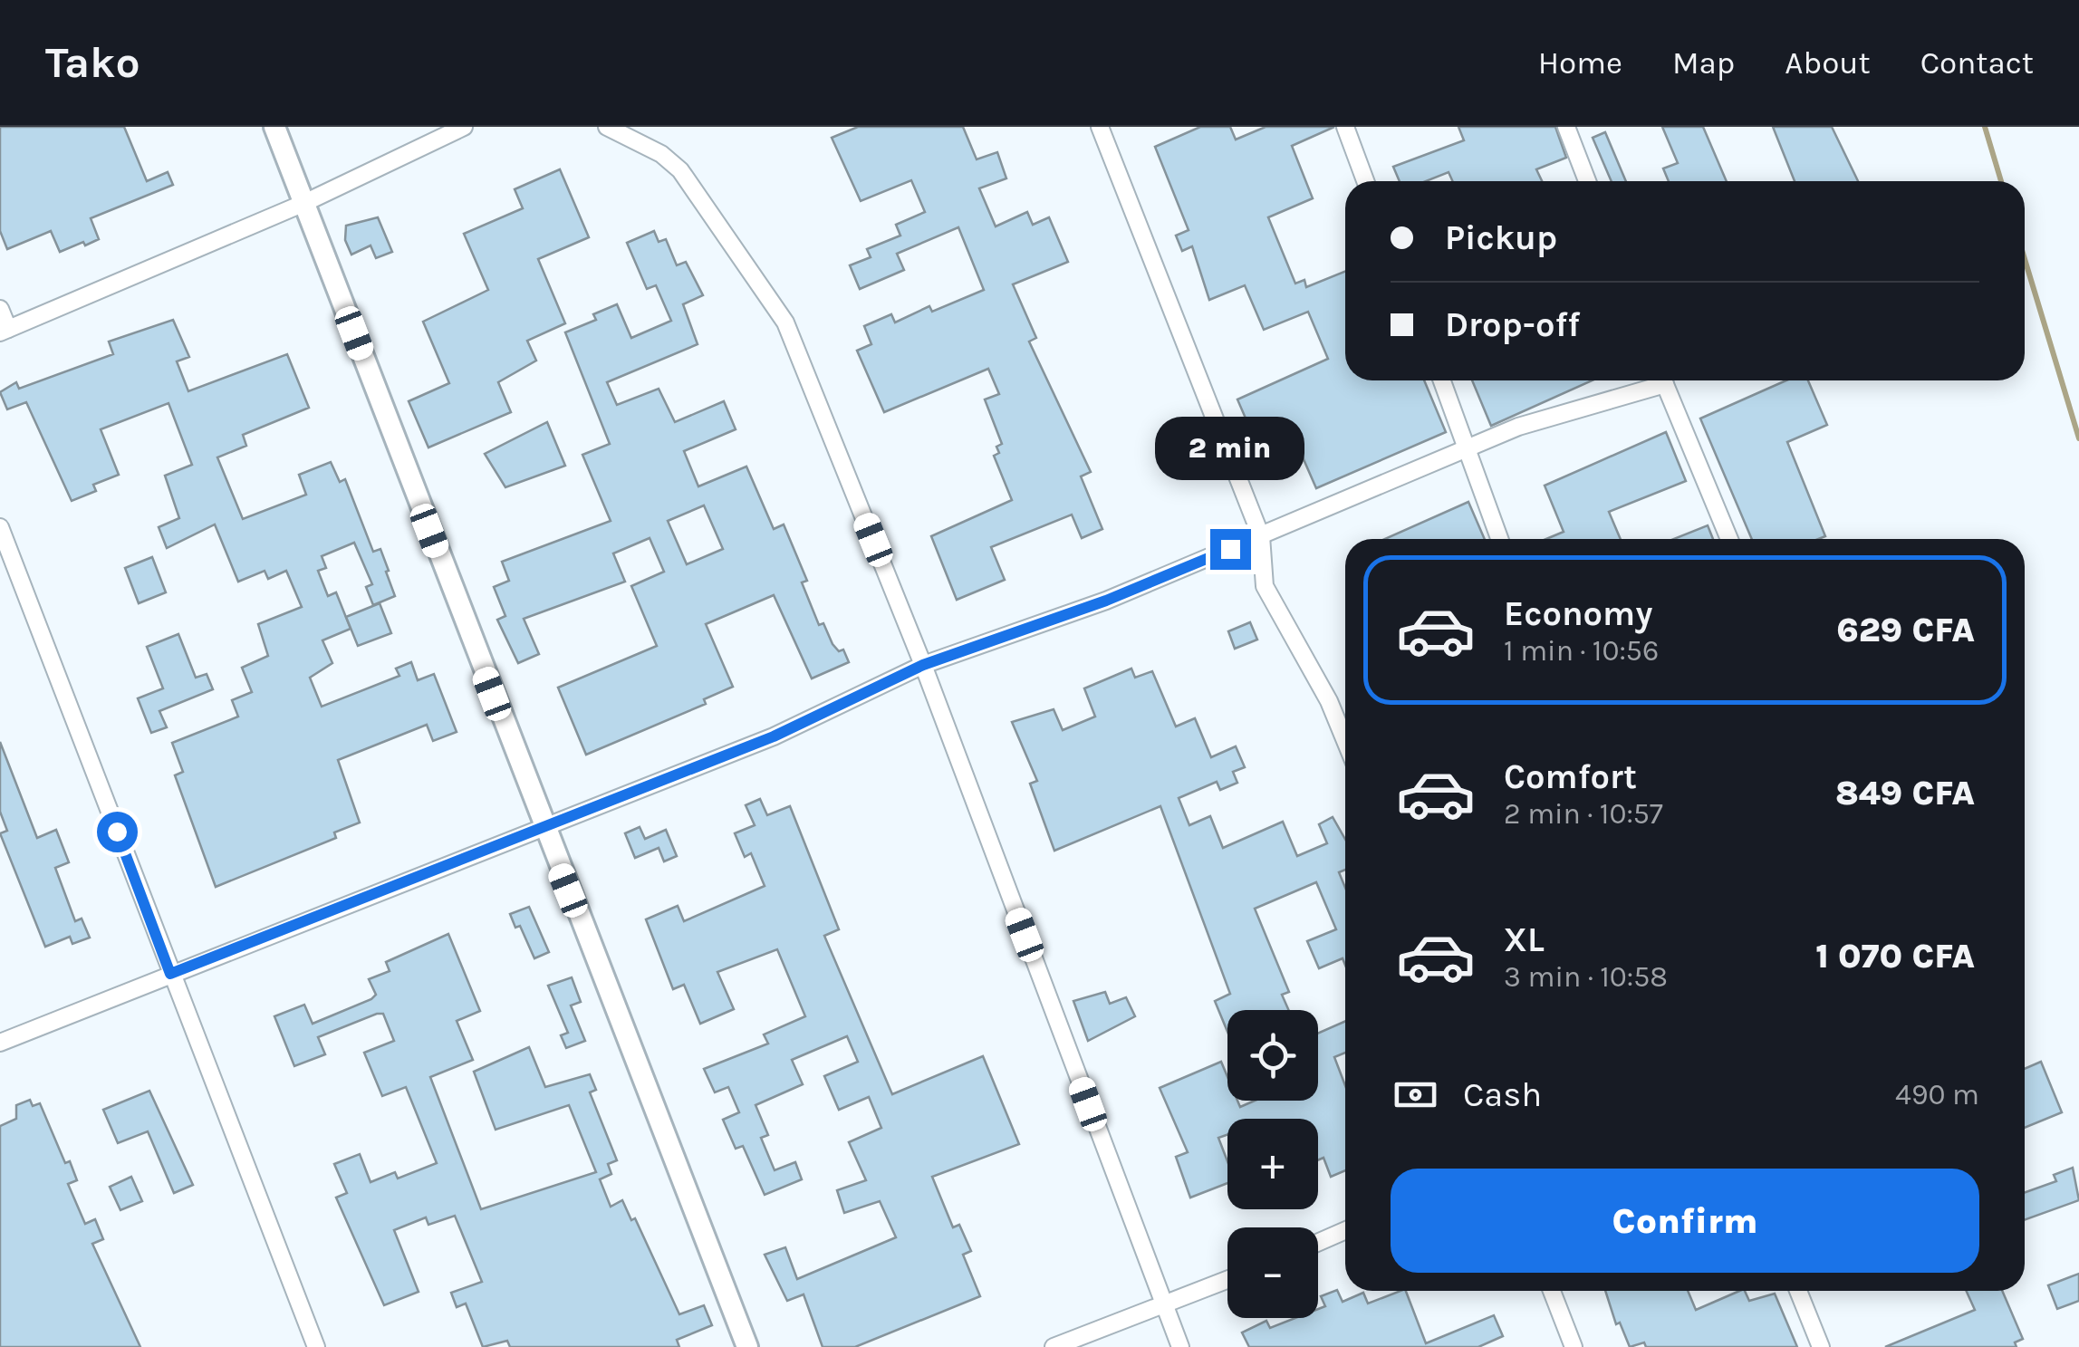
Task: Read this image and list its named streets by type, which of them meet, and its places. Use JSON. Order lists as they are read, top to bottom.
{
  "page": {
    "header": "Tako",
    "nav": [
      "Home",
      "Map",
      "About",
      "Contact"
    ],
    "banner": ["Pickup", "Drop-off"],
    "bubble": "2 min",
    "list": [
      {
        "name": "Economy",
        "note": "1 min · 10:56",
        "value": "629 CFA"
      },
      {
        "name": "Comfort",
        "note": "2 min · 10:57",
        "value": "849 CFA"
      },
      {
        "name": "XL",
        "note": "3 min · 10:58",
        "value": "1 070 CFA"
      }
    ],
    "map_buttons": ["+", "−"],
    "pay": ["Cash", "490 m"],
    "buttons": "Confirm"
  }
}
